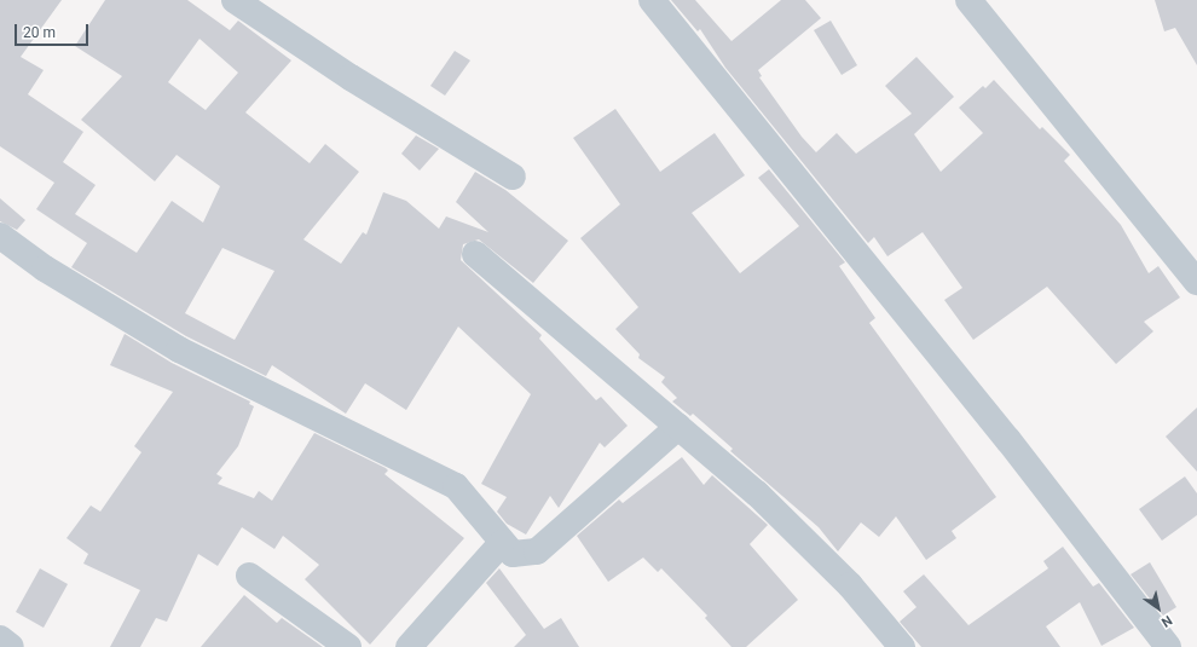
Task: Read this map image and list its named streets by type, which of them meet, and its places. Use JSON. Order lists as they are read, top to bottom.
{
  "scale_bar": "20 m",
  "north": "bottom right"
}
